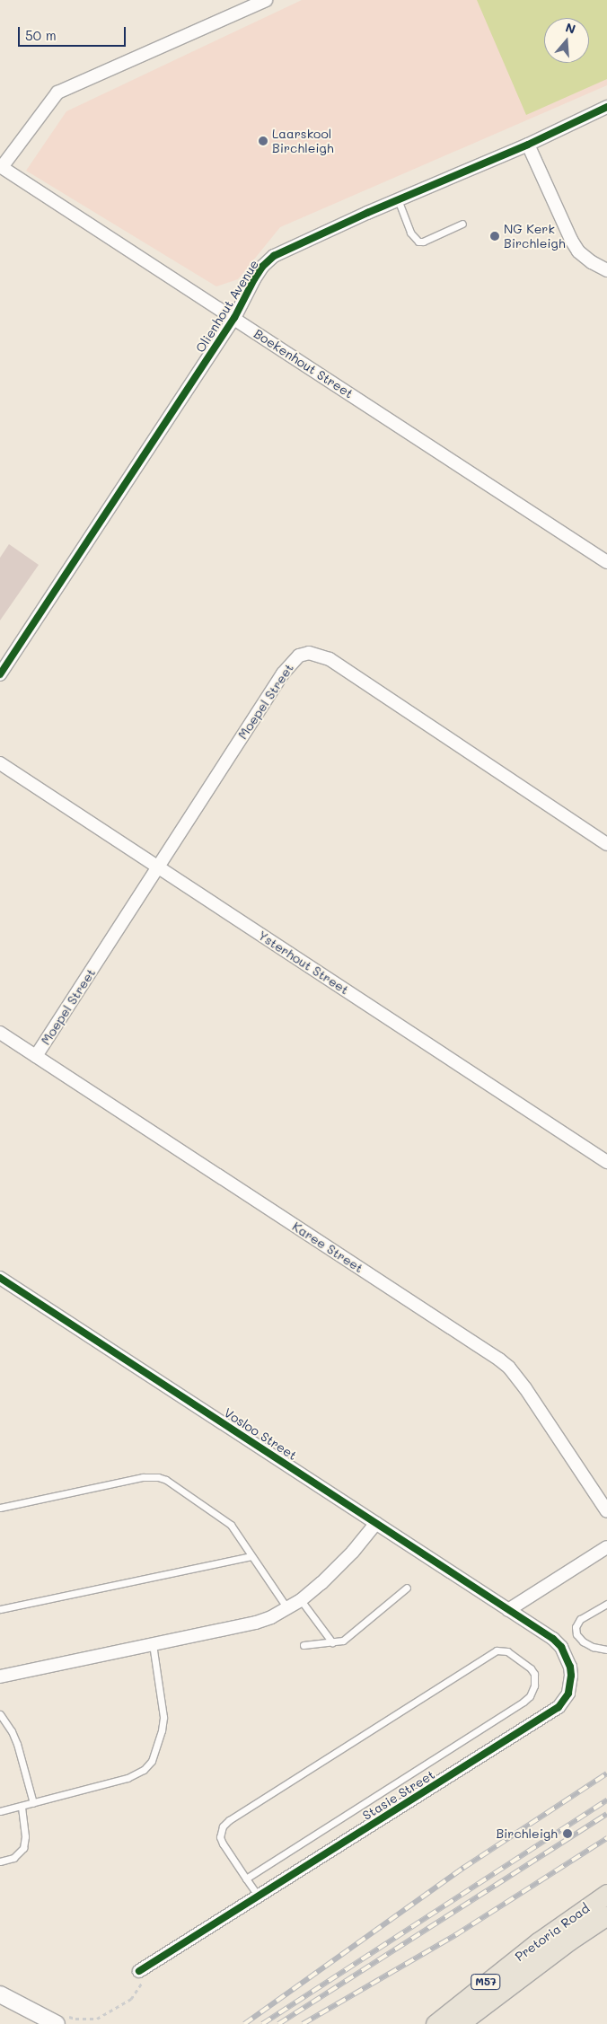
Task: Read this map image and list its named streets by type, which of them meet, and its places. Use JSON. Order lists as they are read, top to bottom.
{
  "streets": {
    "main road": ["Pretoria Road", "M57"],
    "street": [
      "Olienhout Avenue",
      "Boekenhout Street",
      "Moepel Street",
      "Ysterhout Street",
      "Karee Street",
      "Vosloo Street",
      "Stasie Street"
    ]
  },
  "crossings": [
    ["Olienhout Avenue", "Boekenhout Street"],
    ["Moepel Street", "Ysterhout Street"],
    ["Moepel Street", "Karee Street"],
    ["Vosloo Street", "Stasie Street"]
  ],
  "places": ["Laarskool Birchleigh", "NG Kerk Birchleigh", "Birchleigh"],
  "scale_bar": "50 m",
  "north": "top"
}
